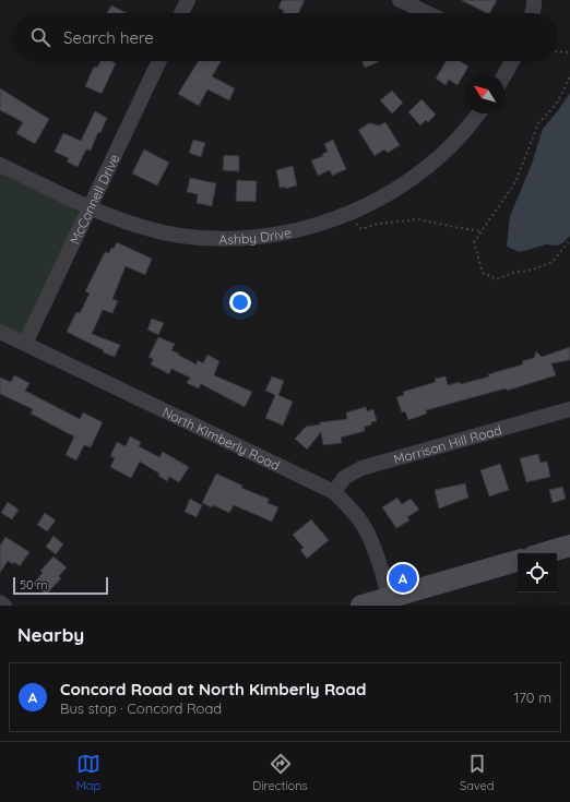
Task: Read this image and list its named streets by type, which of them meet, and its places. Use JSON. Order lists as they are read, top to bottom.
{
  "streets": {
    "street": [
      "McConnell Drive",
      "Ashby Drive",
      "North Kimberly Road",
      "Morrison Hill Road"
    ]
  },
  "crossings": [
    ["McConnell Drive", "Ashby Drive"],
    ["McConnell Drive", "North Kimberly Road"],
    ["North Kimberly Road", "Morrison Hill Road"]
  ],
  "scale_bar": "50 m",
  "north": "top left",
  "page": {
    "search": "Search here",
    "pins": "A",
    "scale": "50 m",
    "heading": "Nearby",
    "list": [
      {
        "mark": "A",
        "name": "Concord Road at North Kimberly Road",
        "note": "Bus stop · Concord Road",
        "value": "170 m"
      }
    ],
    "nav": ["Map", "Directions", "Saved"]
  }
}
